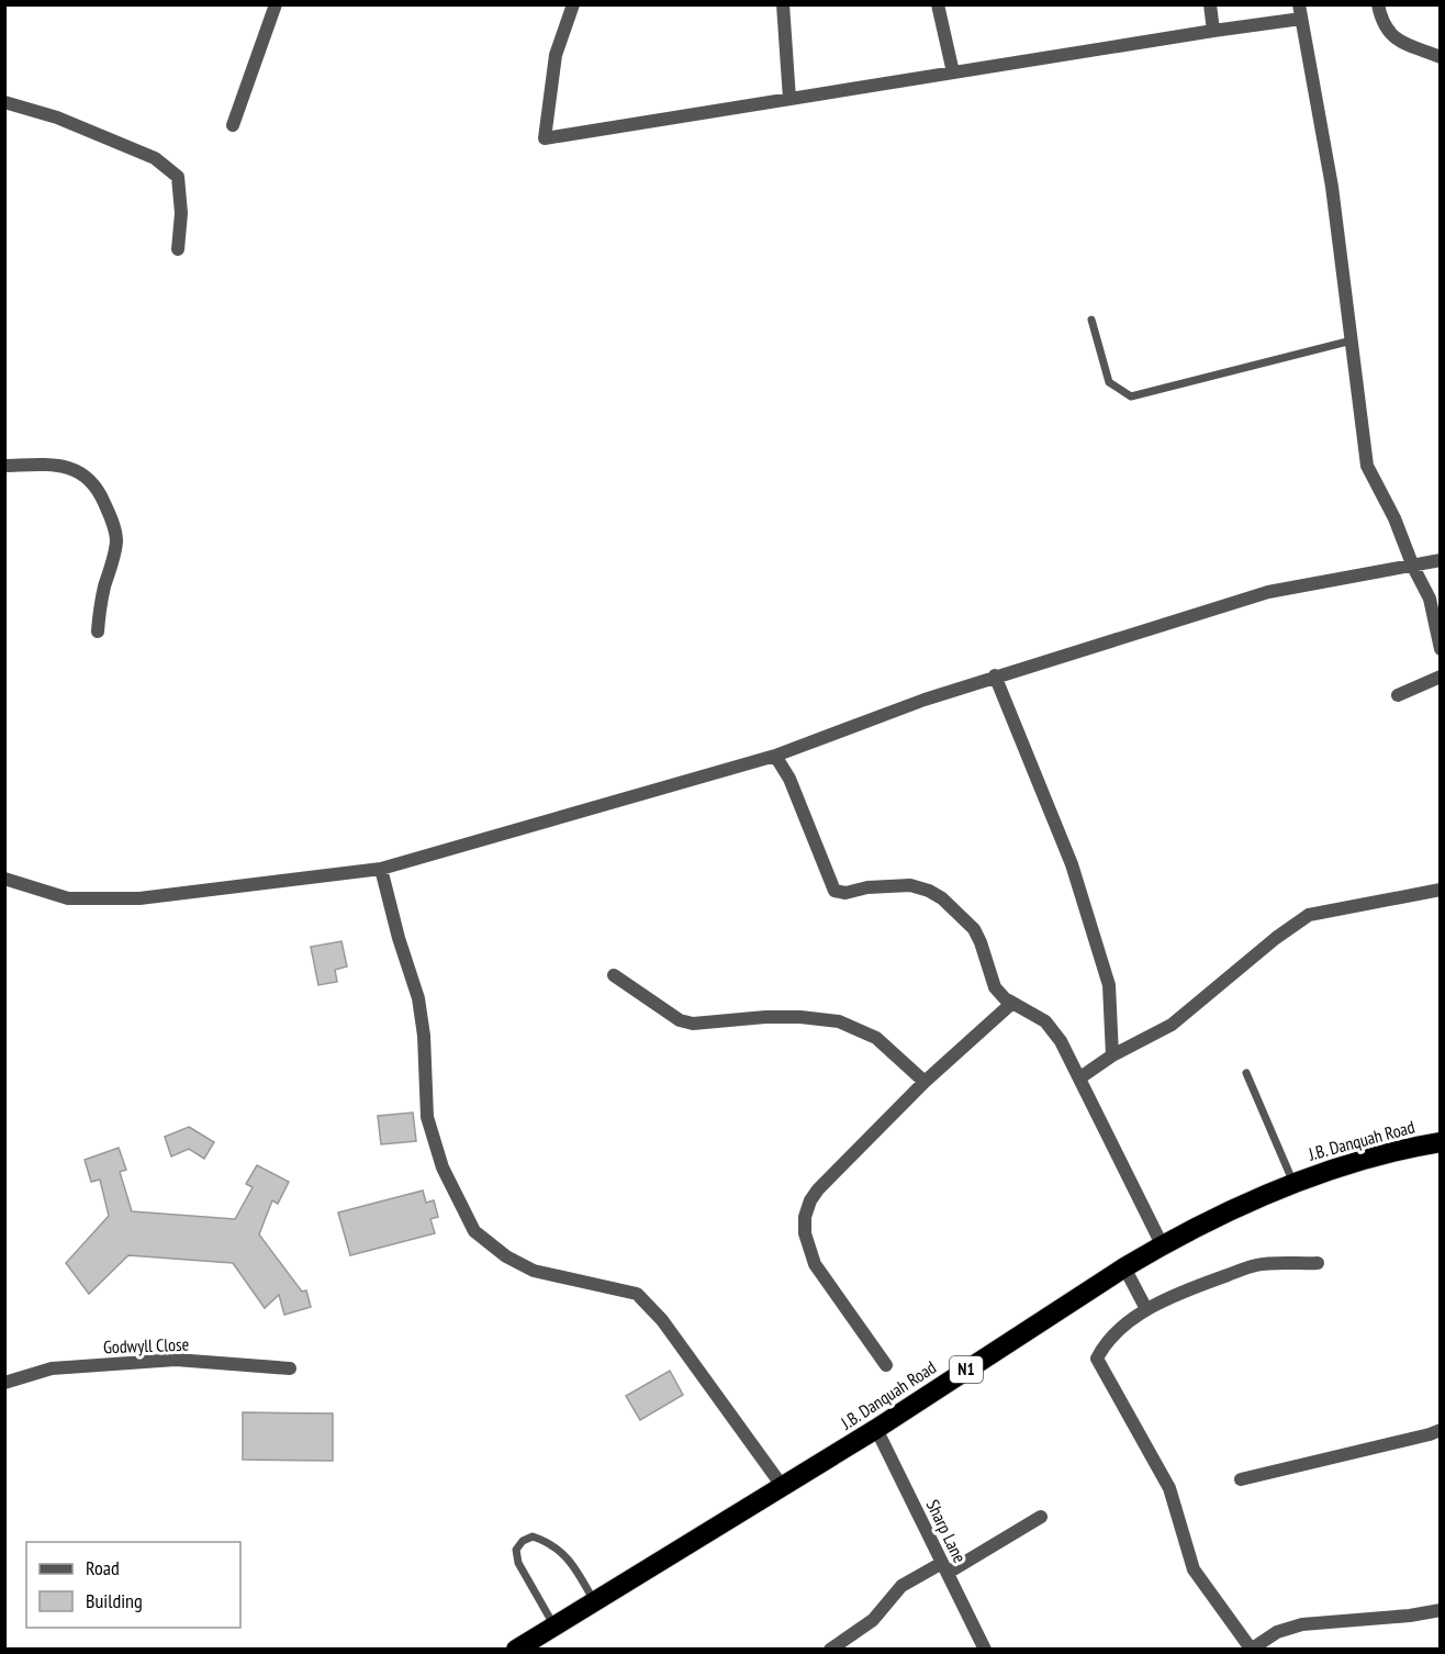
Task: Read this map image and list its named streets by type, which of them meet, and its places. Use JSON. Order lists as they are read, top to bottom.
{
  "streets": {
    "highway": ["J.B. Danquah Road", "N1"],
    "street": ["Godwyll Close", "Sharp Lane"]
  },
  "crossings": [
    ["J.B. Danquah Road", "Sharp Lane"]
  ],
  "legend": ["Road", "Building"]
}
